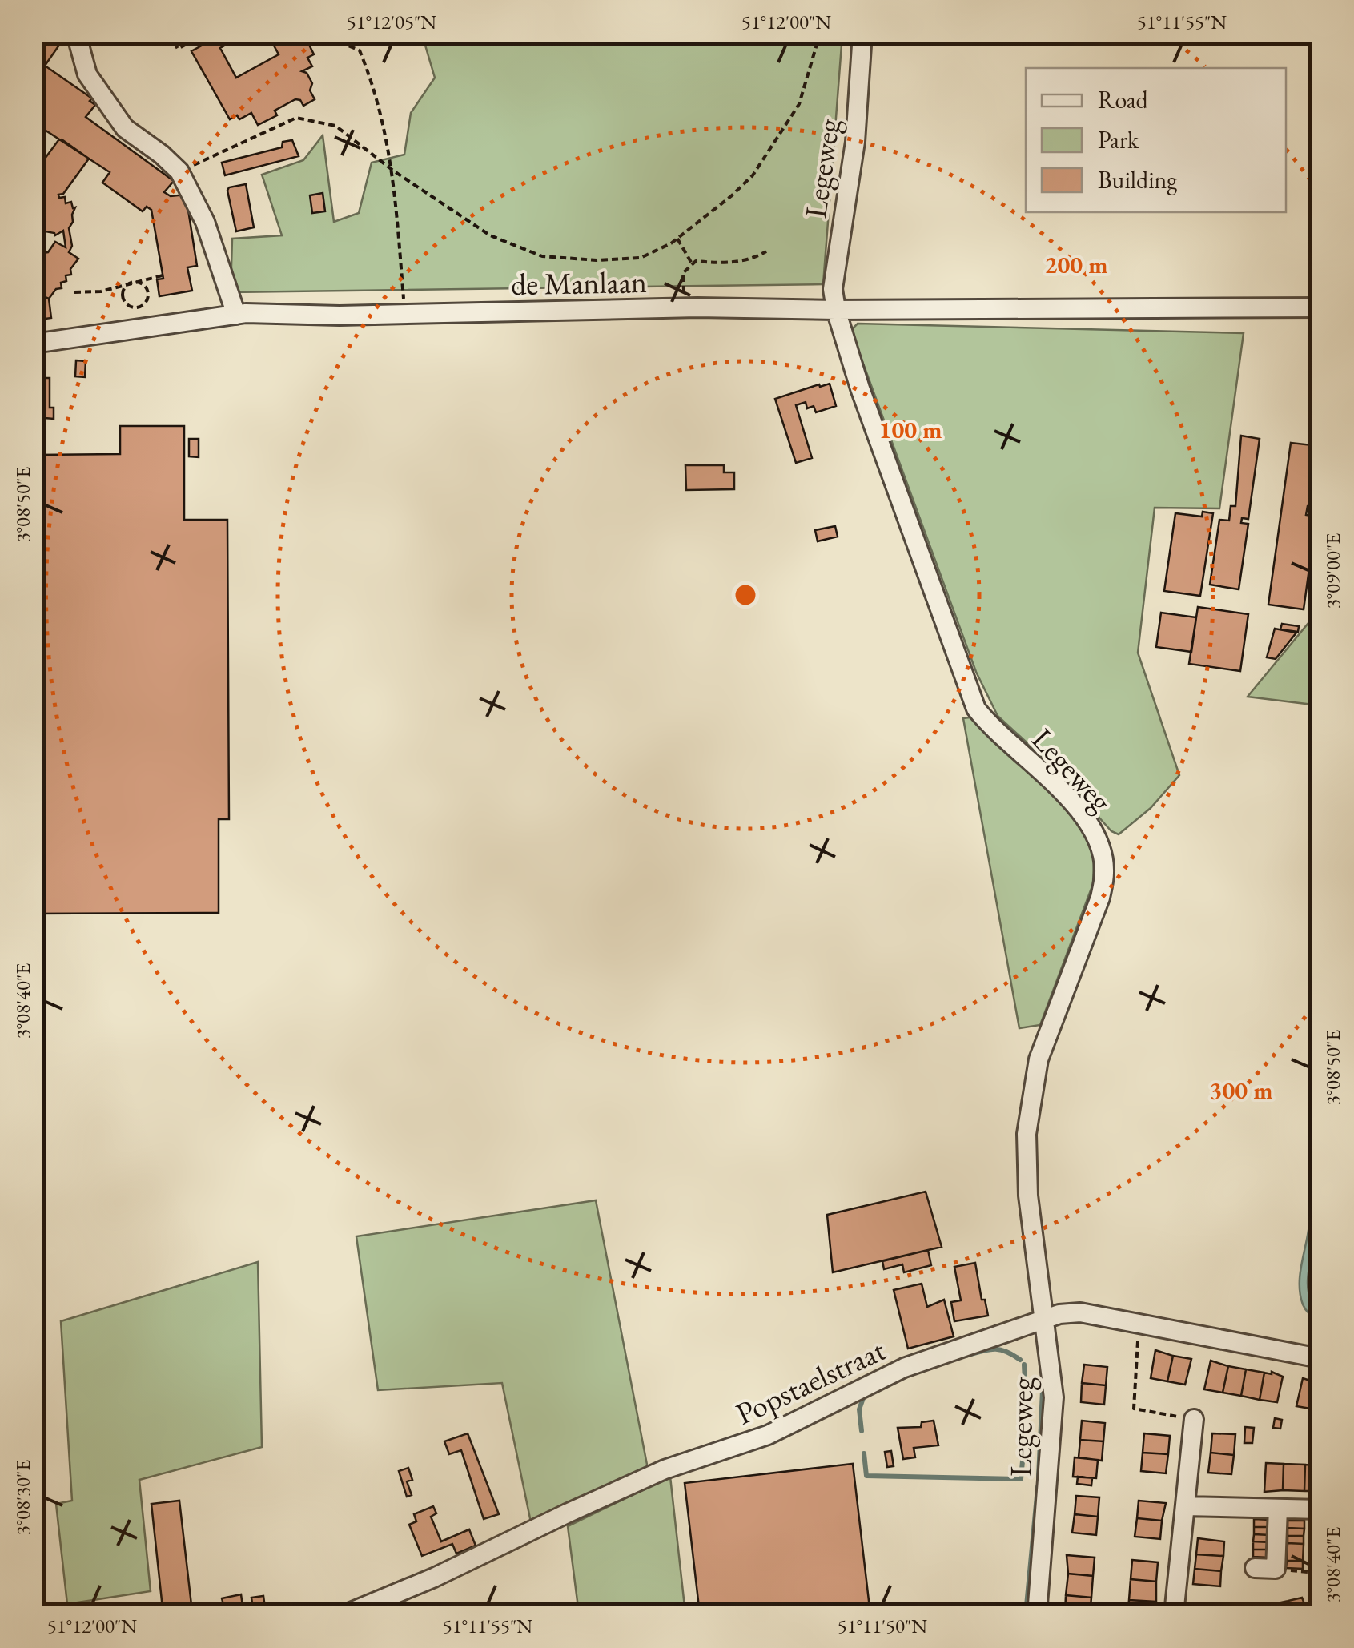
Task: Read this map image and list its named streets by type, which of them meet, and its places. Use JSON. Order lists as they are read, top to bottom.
{
  "streets": {
    "street": ["Legeweg", "de Manlaan", "Popstaelstraat"]
  },
  "crossings": [
    ["Legeweg", "de Manlaan"],
    ["Legeweg", "Popstaelstraat"]
  ],
  "legend": ["Road", "Park", "Building"],
  "coordinates": [
    "51°12'05\"N",
    "51°12'00\"N",
    "51°11'55\"N",
    "3°08'50\"E",
    "3°09'00\"E",
    "3°08'40\"E",
    "3°08'30\"E",
    "51°11'50\"N"
  ],
  "rings": ["200 m", "100 m", "300 m"]
}
